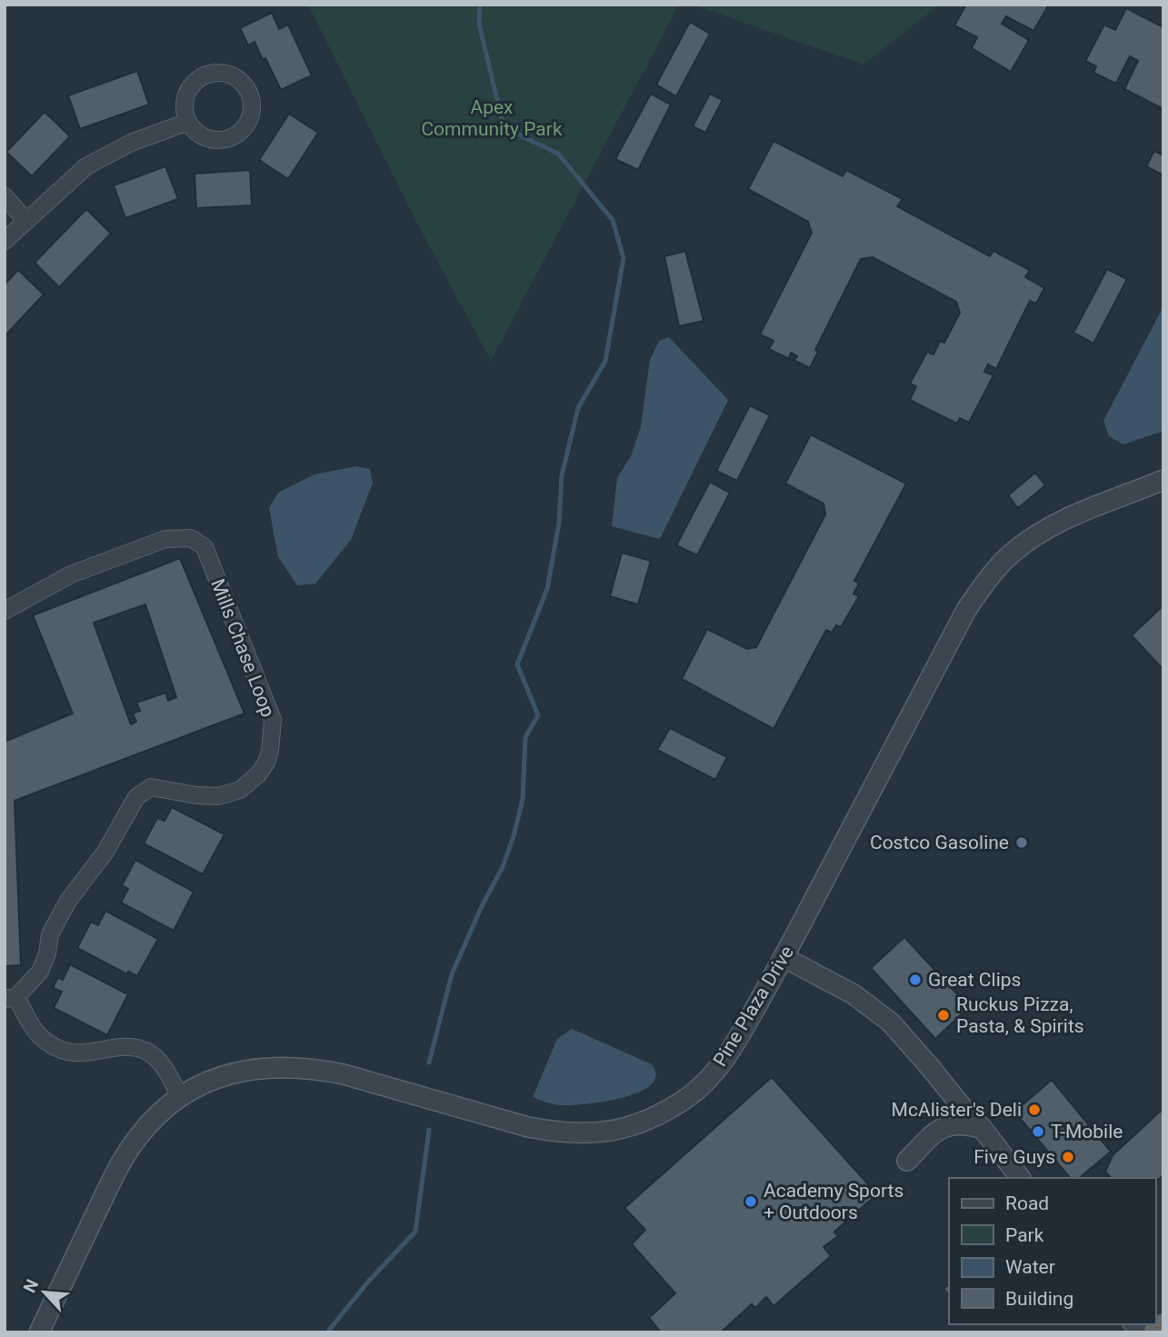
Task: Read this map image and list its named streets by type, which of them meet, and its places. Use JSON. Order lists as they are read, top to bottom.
{
  "streets": {
    "street": ["Mills Chase Loop", "Pine Plaza Drive"]
  },
  "parks": ["Apex Community Park"],
  "places": [
    "Costco Gasoline",
    "Great Clips",
    "Ruckus Pizza, Pasta, & Spirits",
    "McAlister's Deli",
    "T-Mobile",
    "Five Guys",
    "Academy Sports + Outdoors"
  ],
  "legend": [
    "Road",
    "Park",
    "Water",
    "Building"
  ],
  "north": "top left"
}
